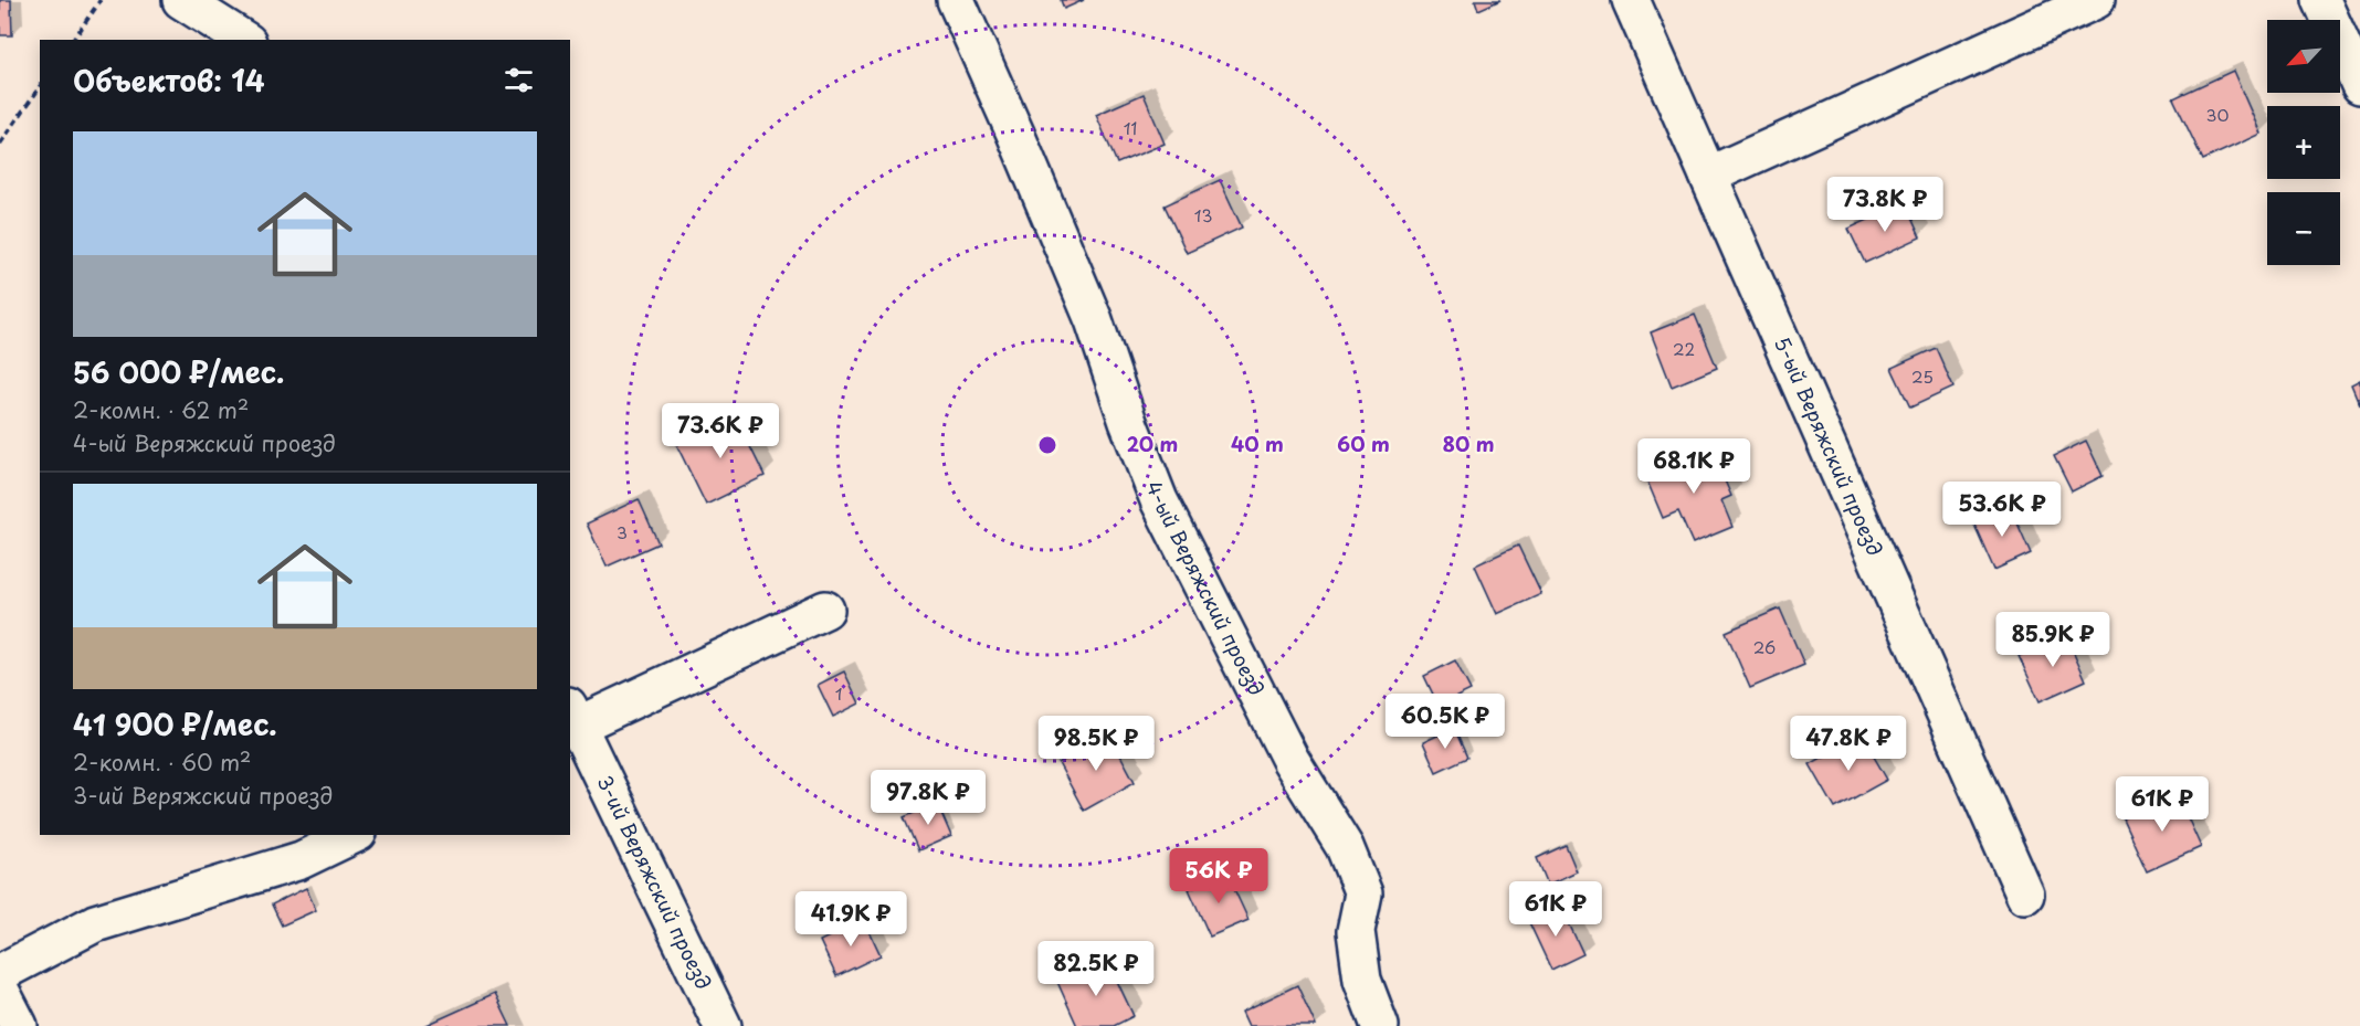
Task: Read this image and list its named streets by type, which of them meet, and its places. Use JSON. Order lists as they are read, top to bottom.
{
  "streets": {
    "street": ["5-ый Веряжский проезд", "4-ый Веряжский проезд", "3-ий Веряжский проезд"]
  },
  "house_numbers": [
    "30",
    "11",
    "13",
    "22",
    "25",
    "3",
    "26",
    "1"
  ],
  "north": "bottom left",
  "page": {
    "map_buttons": ["+", "−"],
    "heading": "Объектов: 14",
    "list": [
      {
        "name": "56 000 ₽/мес.",
        "note": "2-комн. · 62 m² · 4-ый Веряжский проезд"
      },
      {
        "name": "41 900 ₽/мес.",
        "note": "2-комн. · 60 m² · 3-ий Веряжский проезд"
      }
    ],
    "price": [
      "73.8K ₽",
      "73.6K ₽",
      "68.1K ₽",
      "53.6K ₽",
      "85.9K ₽",
      "60.5K ₽",
      "98.5K ₽",
      "47.8K ₽",
      "97.8K ₽",
      "61K ₽",
      "56K ₽",
      "61K ₽",
      "41.9K ₽",
      "82.5K ₽"
    ]
  },
  "rings": [
    "20 m",
    "40 m",
    "60 m",
    "80 m"
  ]
}
